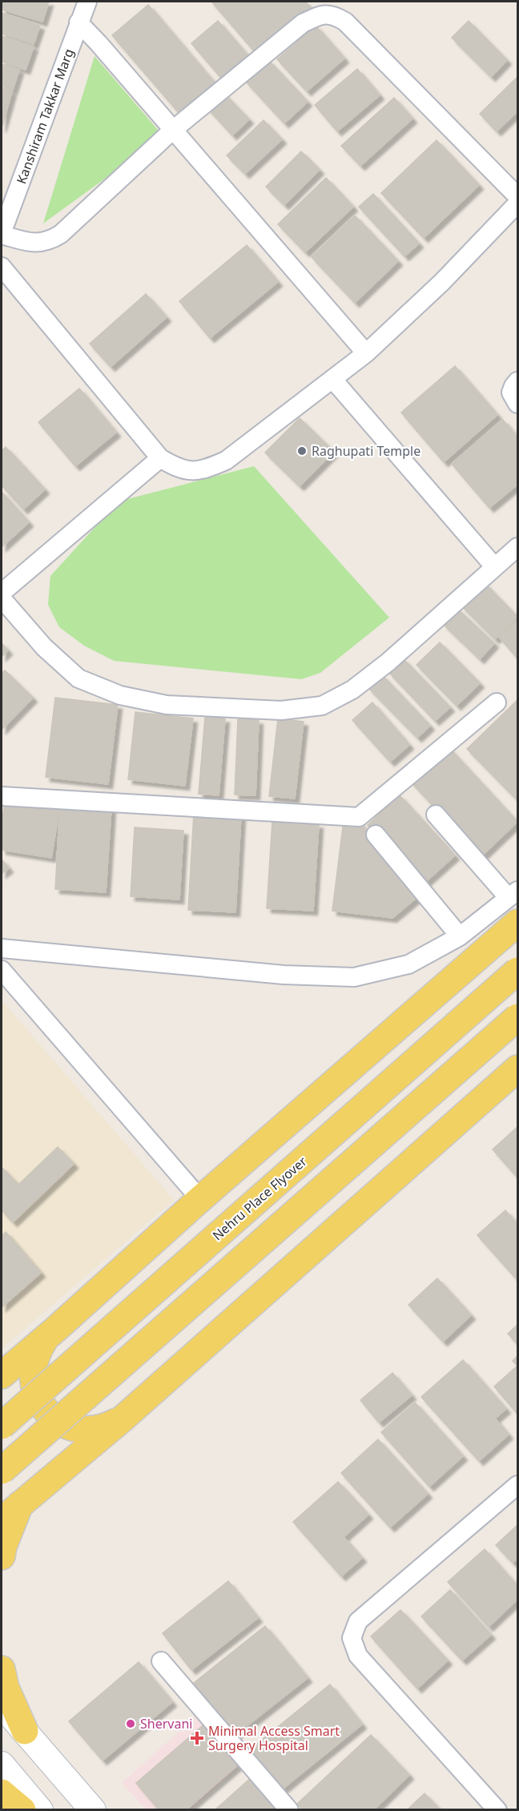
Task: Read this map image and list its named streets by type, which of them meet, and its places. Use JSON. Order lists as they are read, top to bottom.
{
  "streets": {
    "main road": ["Nehru Place Flyover"],
    "street": ["Kanshiram Takkar Marg"]
  },
  "places": {
    "other": ["Raghupati Temple", "Shervani"],
    "health": ["Minimal Access Smart Surgery Hospital"]
  }
}
